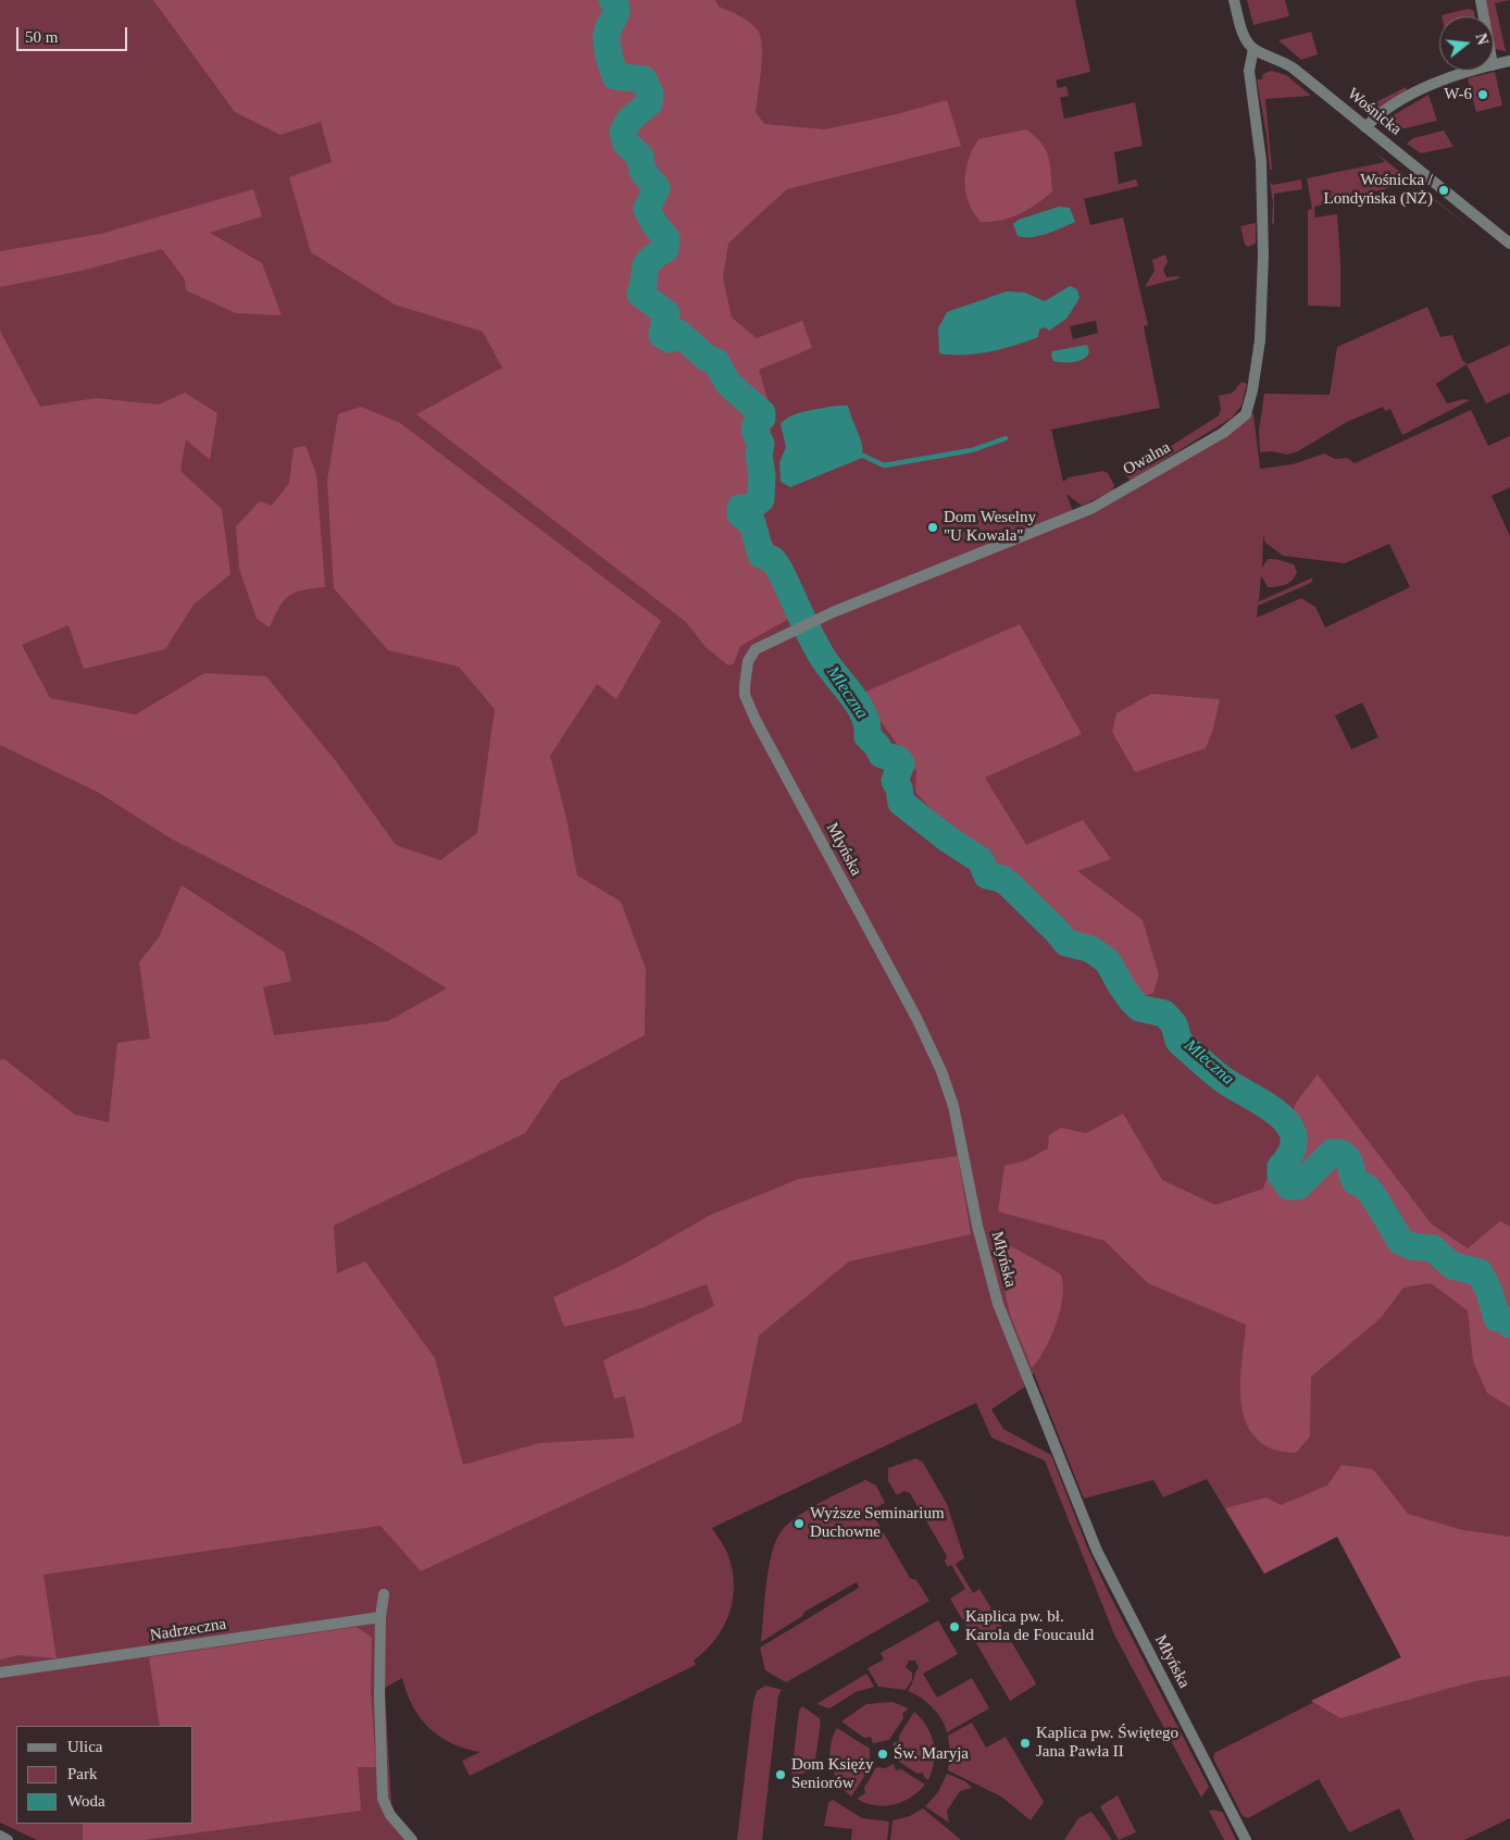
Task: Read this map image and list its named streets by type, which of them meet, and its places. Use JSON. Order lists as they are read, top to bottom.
{
  "streets": {
    "street": [
      "Wośnicka",
      "Owalna",
      "Młyńska",
      "Nadrzeczna"
    ]
  },
  "crossings": [
    ["Wośnicka", "Owalna"],
    ["Owalna", "Młyńska"]
  ],
  "water": ["Mleczna"],
  "places": [
    "W-6",
    "Wośnicka / Londyńska (NŻ)",
    "Dom Weselny \"U Kowala\"",
    "Wyższe Seminarium Duchowne",
    "Kaplica pw. bł. Karola de Foucauld",
    "Kaplica pw. Świętego Jana Pawła II",
    "Św. Maryja",
    "Dom Księży Seniorów"
  ],
  "legend": ["Ulica", "Park", "Woda"],
  "scale_bar": "50 m",
  "north": "right"
}
